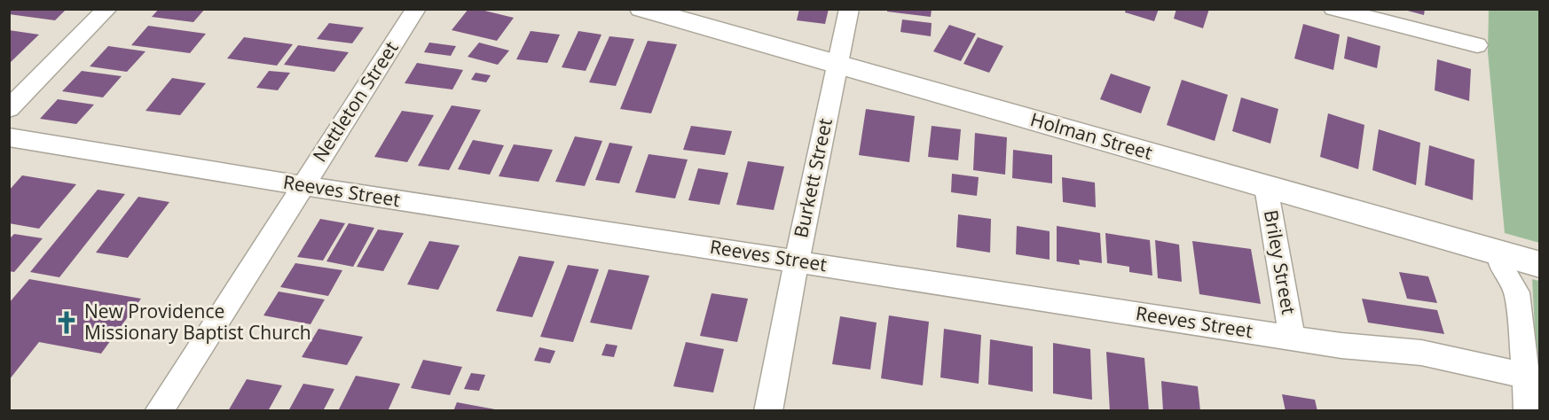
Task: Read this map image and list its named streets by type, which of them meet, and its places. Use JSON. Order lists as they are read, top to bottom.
{
  "streets": {
    "street": [
      "Nettleton Street",
      "Holman Street",
      "Burkett Street",
      "Reeves Street",
      "Briley Street"
    ]
  },
  "crossings": [
    ["Nettleton Street", "Reeves Street"],
    ["Holman Street", "Burkett Street"],
    ["Holman Street", "Briley Street"],
    ["Burkett Street", "Reeves Street"],
    ["Reeves Street", "Briley Street"]
  ],
  "places": {
    "church": ["New Providence Missionary Baptist Church"]
  }
}
